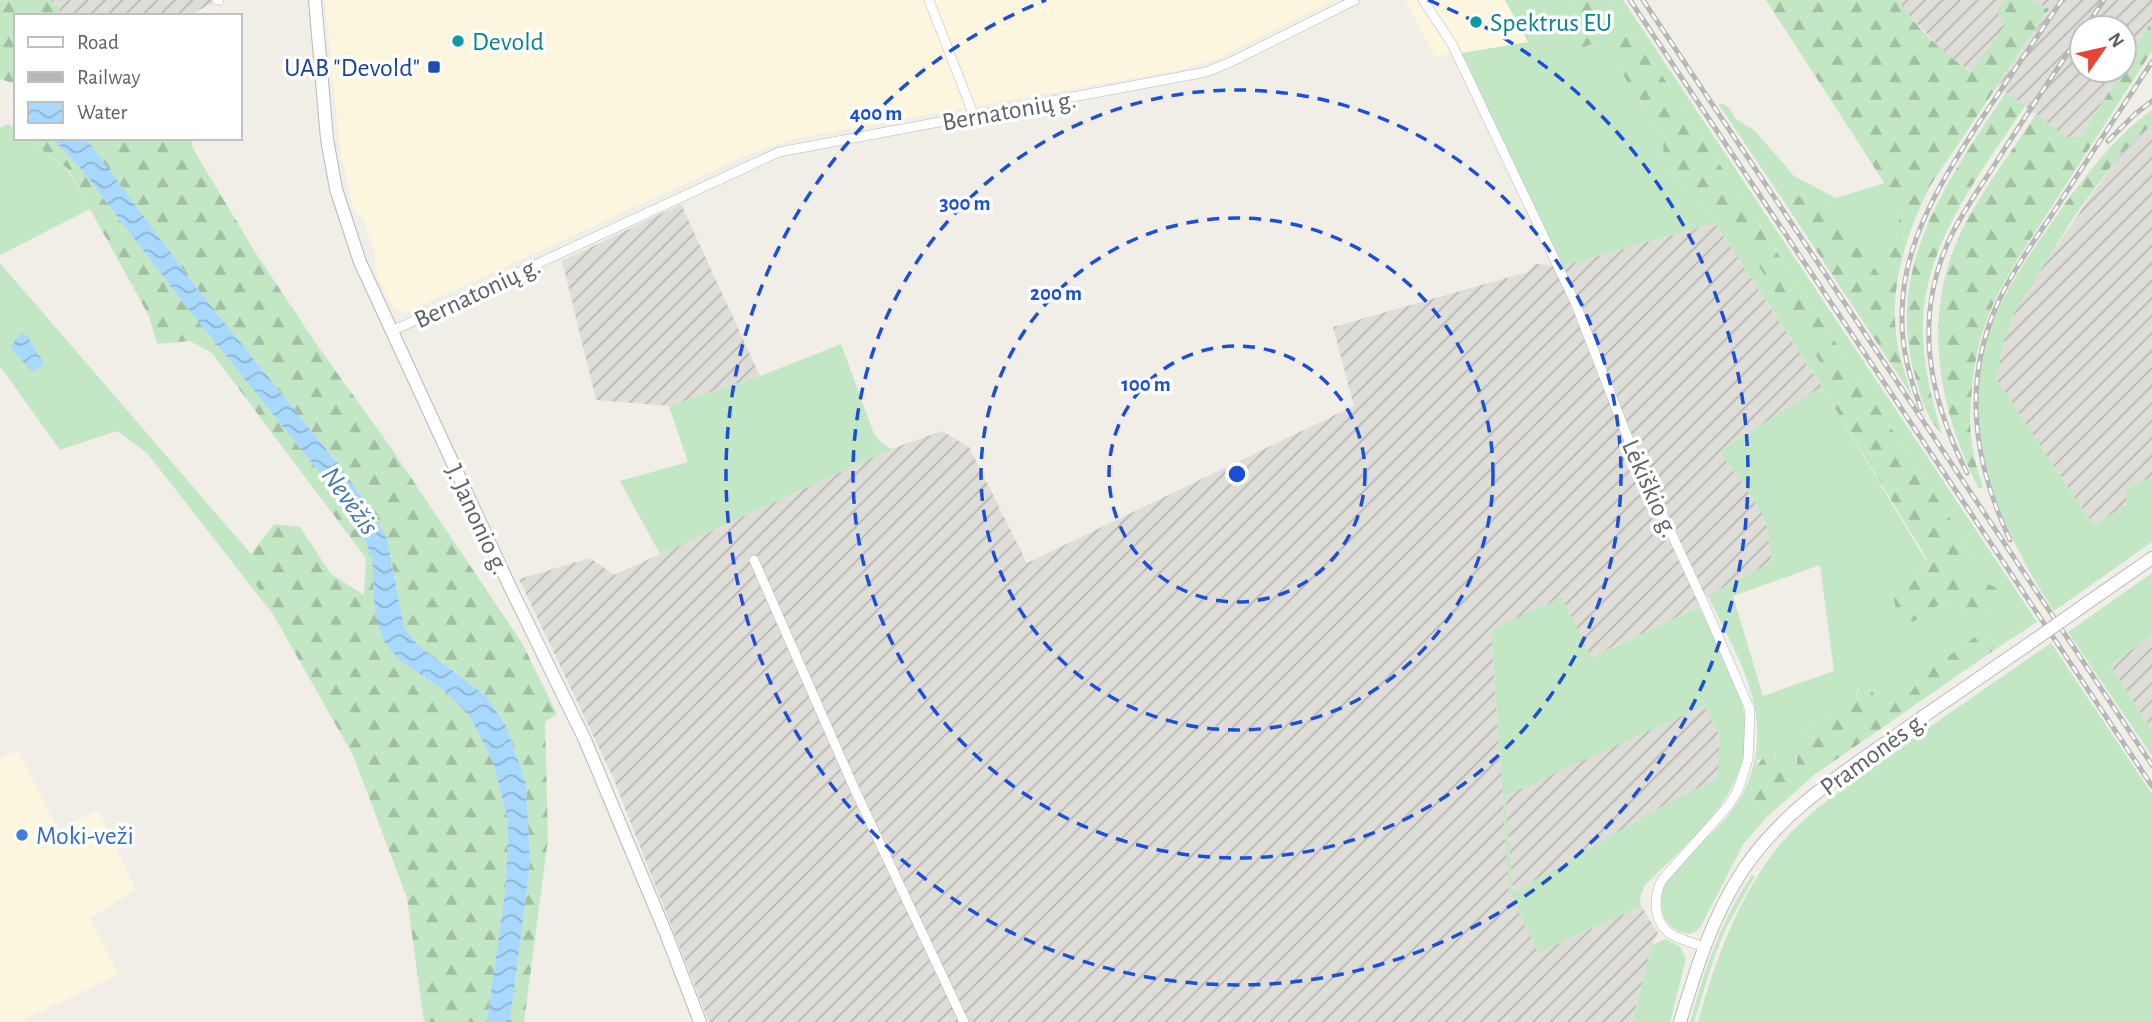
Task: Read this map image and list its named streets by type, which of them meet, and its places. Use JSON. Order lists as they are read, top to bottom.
{
  "streets": {
    "street": [
      "Bernatonių g.",
      "Lėkiškio g.",
      "J. Janonio g.",
      "Pramonės g."
    ]
  },
  "crossings": [
    ["Bernatonių g.", "J. Janonio g."],
    ["Lėkiškio g.", "Pramonės g."]
  ],
  "water": ["Nevėžis"],
  "places": {
    "other": ["Spektrus EU", "Devold", "Moki-veži"],
    "transit": ["UAB \"Devold\""]
  },
  "legend": ["Road", "Railway", "Water"],
  "north": "top right",
  "rings": [
    "400 m",
    "300 m",
    "200 m",
    "100 m"
  ]
}
